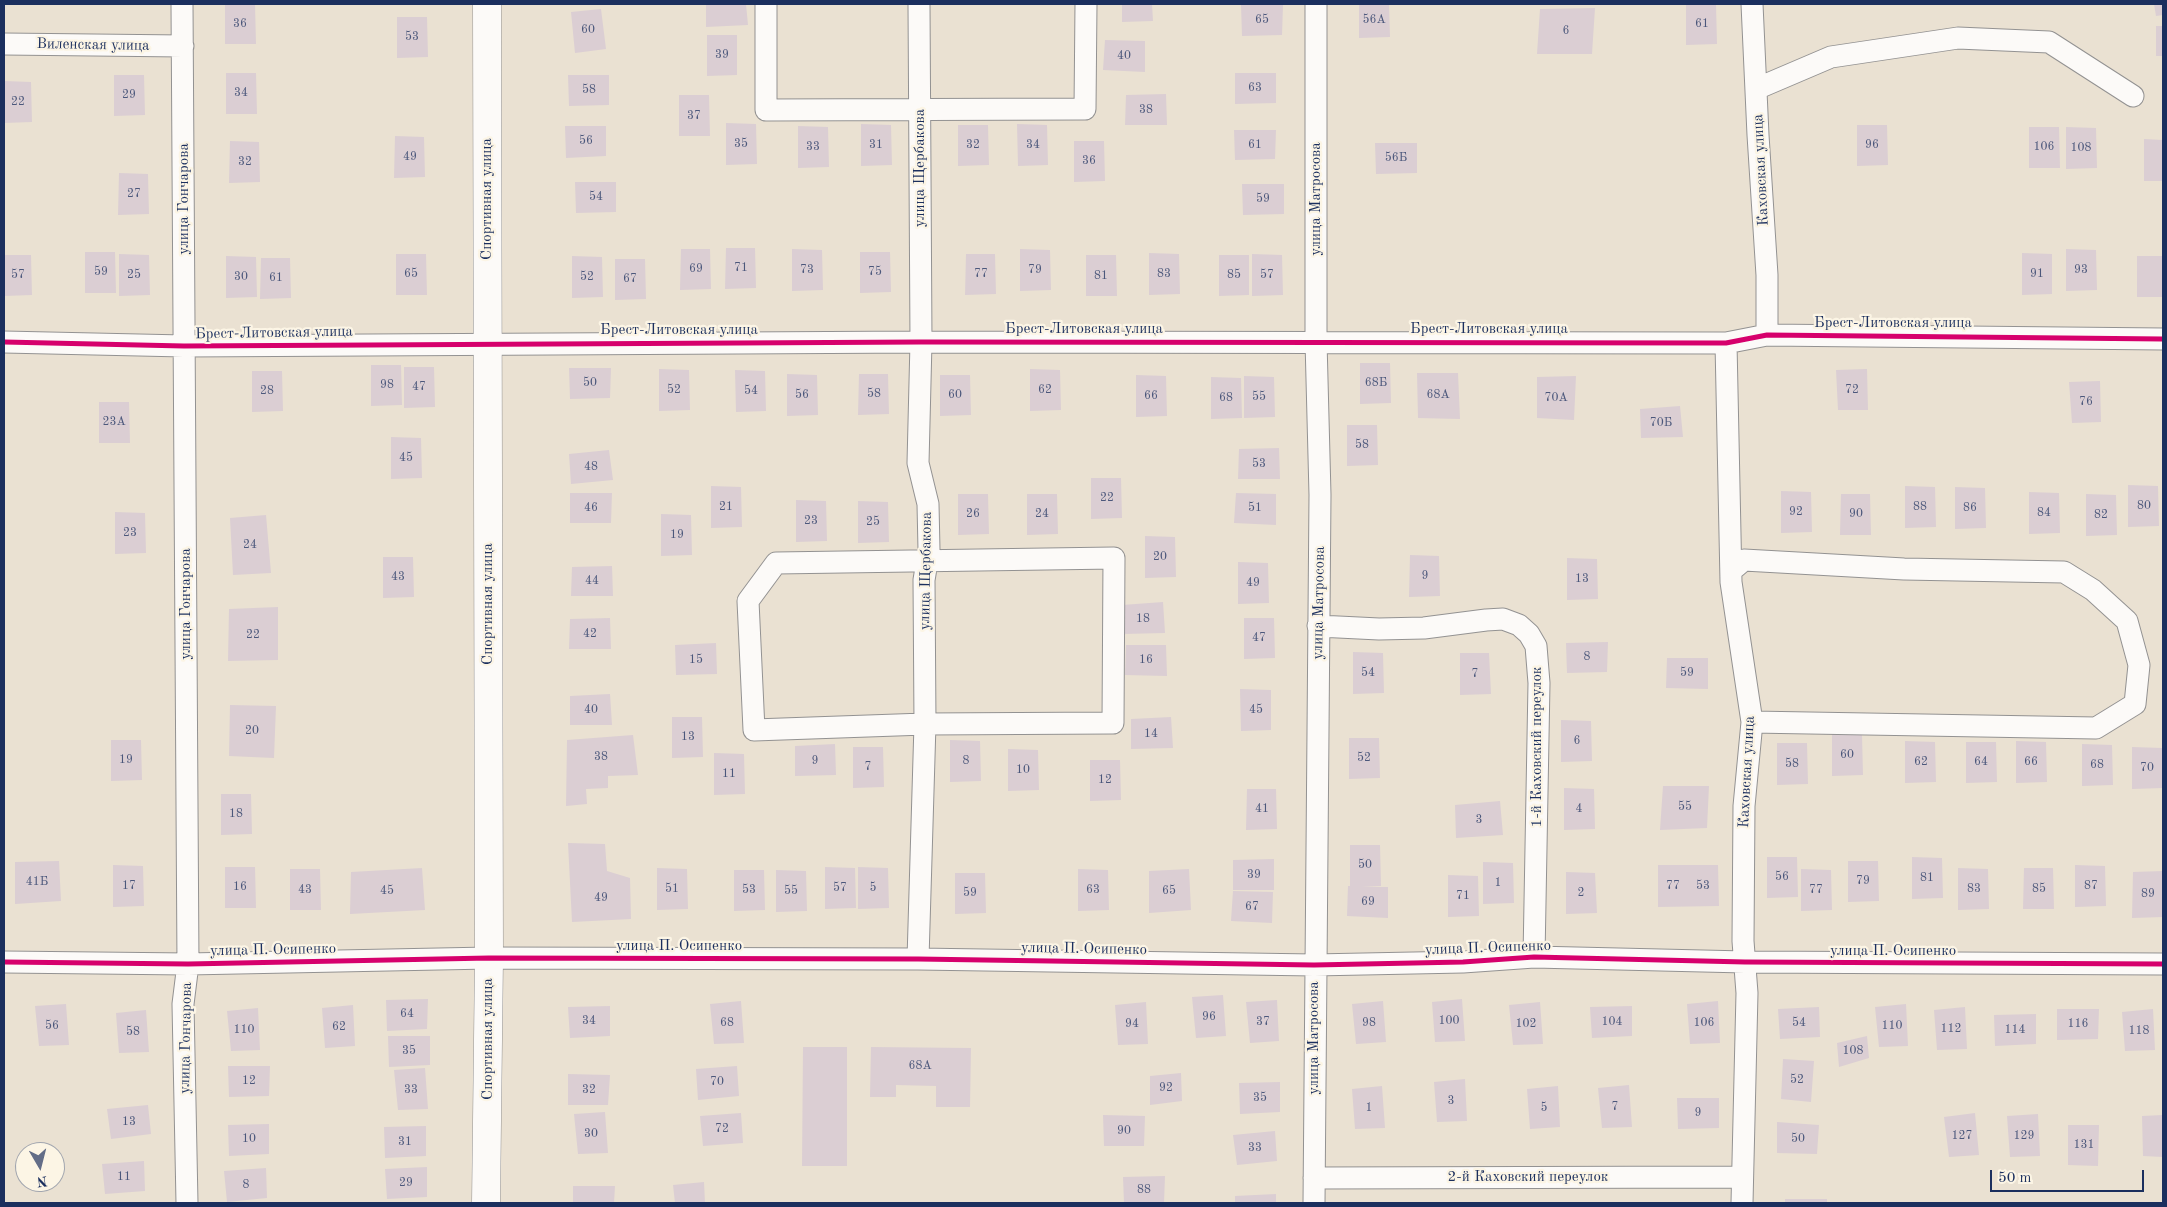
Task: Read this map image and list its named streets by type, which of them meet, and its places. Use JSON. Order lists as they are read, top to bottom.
{
  "streets": {
    "street": [
      "Виленская улица",
      "улица Щербакова",
      "Каховская улица",
      "улица Гончарова",
      "Спортивная улица",
      "улица Матросова",
      "Брест-Литовская улица",
      "1-й Каховский переулок",
      "улица П. Осипенко",
      "2-й Каховский переулок"
    ]
  },
  "crossings": [
    ["Виленская улица", "улица Гончарова"],
    ["улица Щербакова", "Брест-Литовская улица"],
    ["улица Щербакова", "улица П. Осипенко"],
    ["Каховская улица", "Брест-Литовская улица"],
    ["Каховская улица", "улица П. Осипенко"],
    ["Каховская улица", "2-й Каховский переулок"],
    ["улица Гончарова", "Брест-Литовская улица"],
    ["улица Гончарова", "улица П. Осипенко"],
    ["Спортивная улица", "Брест-Литовская улица"],
    ["Спортивная улица", "улица П. Осипенко"],
    ["улица Матросова", "Брест-Литовская улица"],
    ["улица Матросова", "1-й Каховский переулок"],
    ["улица Матросова", "улица П. Осипенко"],
    ["улица Матросова", "2-й Каховский переулок"],
    ["1-й Каховский переулок", "улица П. Осипенко"]
  ],
  "house_numbers": [
    "65",
    "56А",
    "36",
    "61",
    "60",
    "6",
    "53",
    "39",
    "40",
    "63",
    "58",
    "34",
    "29",
    "22",
    "38",
    "37",
    "56",
    "35",
    "31",
    "32",
    "34",
    "61",
    "96",
    "33",
    "106",
    "108",
    "49",
    "56Б",
    "36",
    "32",
    "27",
    "54",
    "59",
    "71",
    "69",
    "73",
    "79",
    "93",
    "59",
    "75",
    "65",
    "77",
    "83",
    "91",
    "57",
    "25",
    "85",
    "57",
    "81",
    "30",
    "52",
    "61",
    "67",
    "50",
    "68Б",
    "98",
    "47",
    "52",
    "62",
    "72",
    "28",
    "54",
    "58",
    "56",
    "60",
    "68А",
    "66",
    "55",
    "68",
    "70А",
    "76",
    "23А",
    "70Б",
    "58",
    "45",
    "53",
    "48",
    "22",
    "80",
    "21",
    "88",
    "46",
    "51",
    "86",
    "92",
    "84",
    "26",
    "24",
    "90",
    "82",
    "23",
    "25",
    "23",
    "19",
    "24",
    "20",
    "9",
    "43",
    "13",
    "44",
    "49",
    "18",
    "42",
    "22",
    "47",
    "8",
    "15",
    "16",
    "54",
    "59",
    "7",
    "40",
    "45",
    "20",
    "14",
    "13",
    "6",
    "60",
    "38",
    "52",
    "19",
    "9",
    "8",
    "62",
    "64",
    "66",
    "58",
    "68",
    "7",
    "70",
    "10",
    "11",
    "12",
    "55",
    "41",
    "4",
    "18",
    "3",
    "50",
    "39",
    "56",
    "81",
    "79",
    "41Б",
    "1",
    "17",
    "77",
    "53",
    "87",
    "16",
    "57",
    "5",
    "51",
    "83",
    "85",
    "43",
    "53",
    "63",
    "77",
    "45",
    "55",
    "65",
    "59",
    "2",
    "89",
    "71",
    "49",
    "69",
    "67",
    "64",
    "96",
    "34",
    "100",
    "37",
    "104",
    "68",
    "98",
    "106",
    "54",
    "94",
    "102",
    "116",
    "56",
    "110",
    "62",
    "112",
    "110",
    "114",
    "118",
    "58",
    "35",
    "108",
    "68А",
    "52",
    "12",
    "70",
    "92",
    "33",
    "32",
    "35",
    "3",
    "7",
    "1",
    "5",
    "9",
    "13",
    "72",
    "90",
    "30",
    "127",
    "129",
    "10",
    "50",
    "31",
    "131",
    "33",
    "11",
    "29",
    "8",
    "88"
  ],
  "scale_bar": "50 m",
  "north": "bottom"
}
